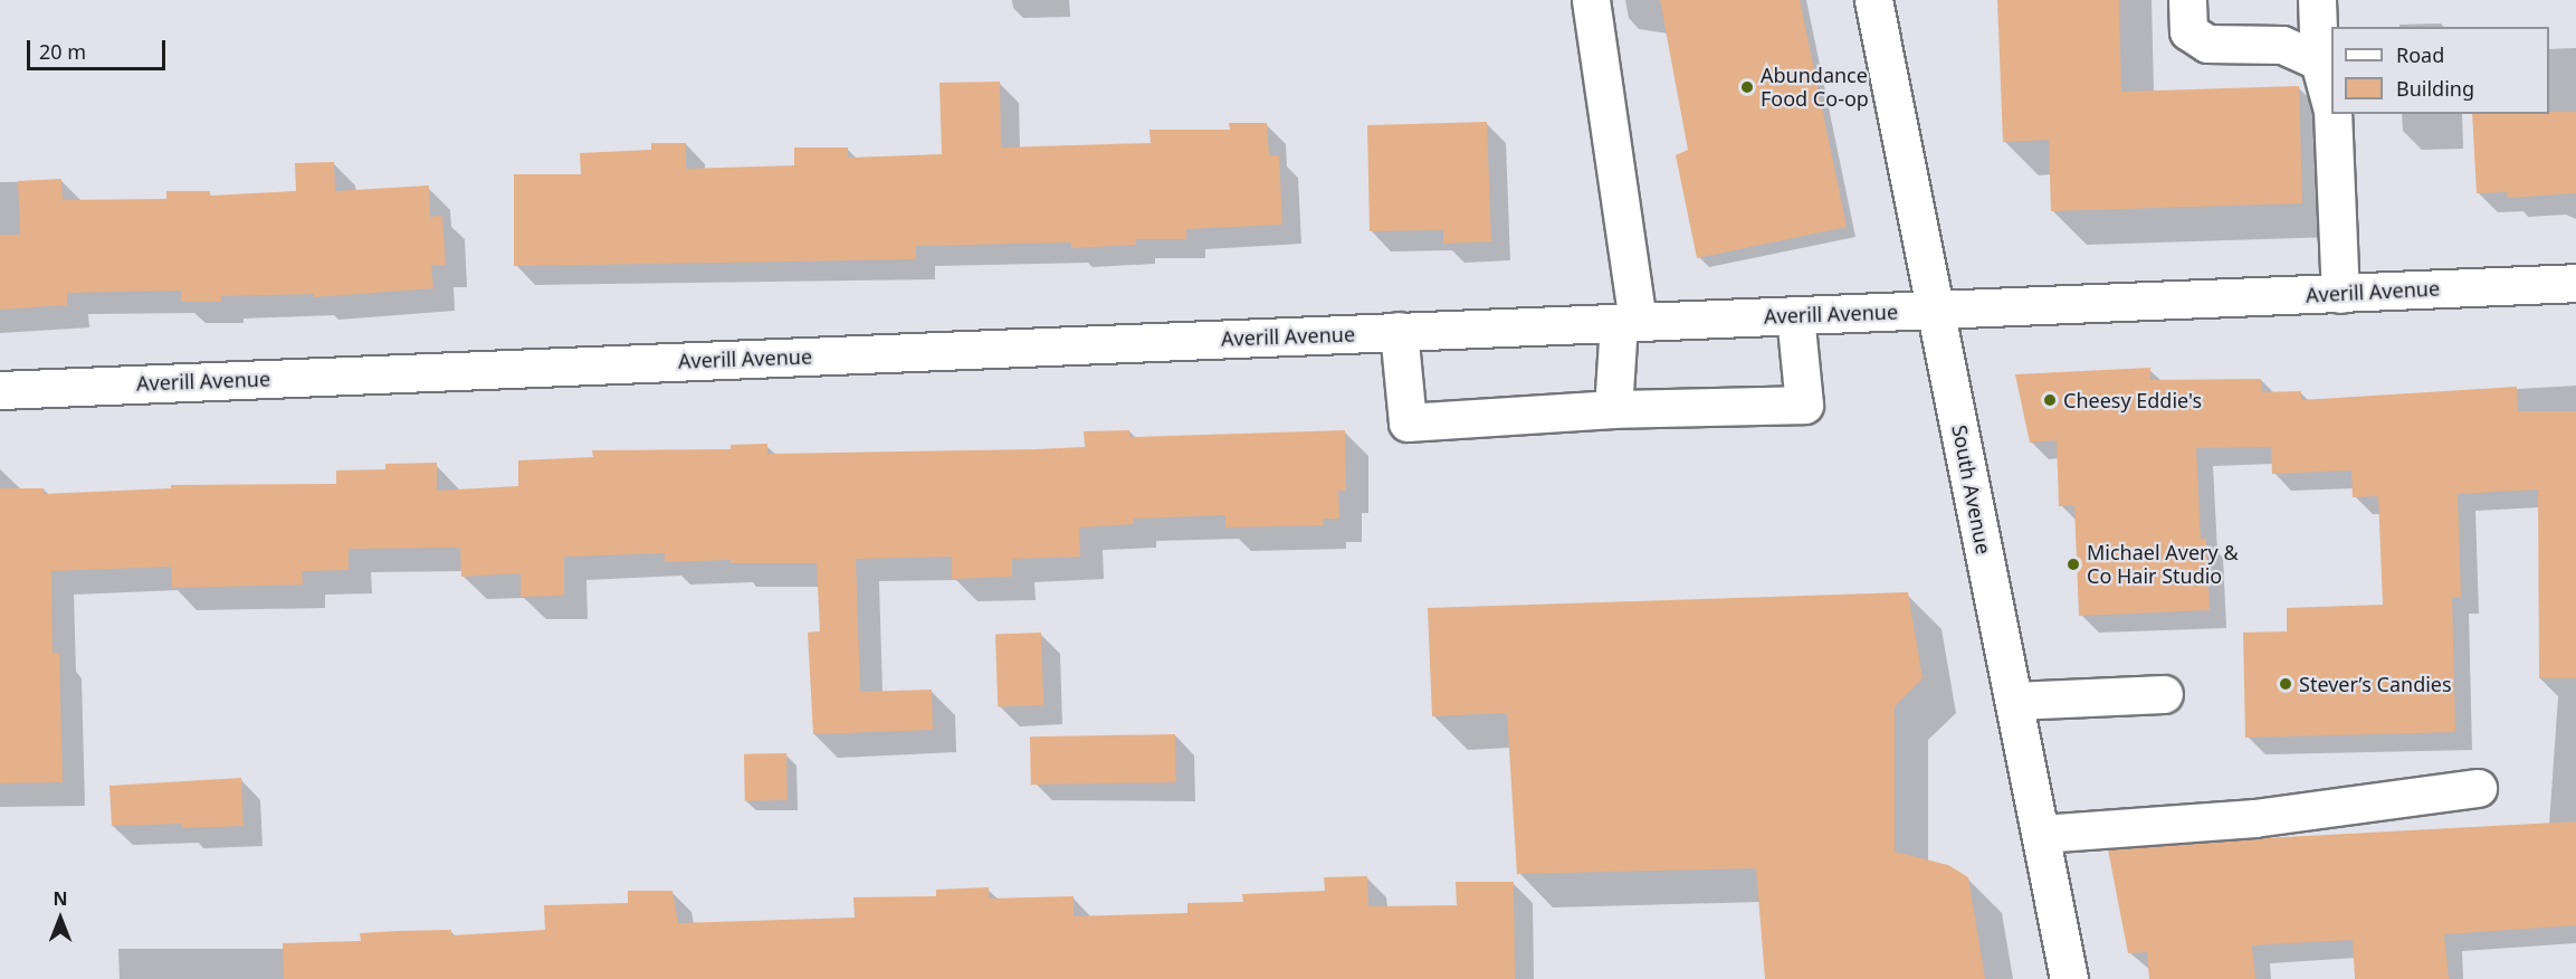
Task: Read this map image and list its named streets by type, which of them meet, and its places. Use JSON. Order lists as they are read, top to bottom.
{
  "streets": {
    "street": ["Averill Avenue", "South Avenue"]
  },
  "crossings": [
    ["Averill Avenue", "South Avenue"]
  ],
  "places": [
    "Abundance Food Co-op",
    "Cheesy Eddie's",
    "Michael Avery & Co Hair Studio",
    "Stever’s Candies"
  ],
  "legend": ["Road", "Building"],
  "scale_bar": "20 m",
  "north": "top"
}
